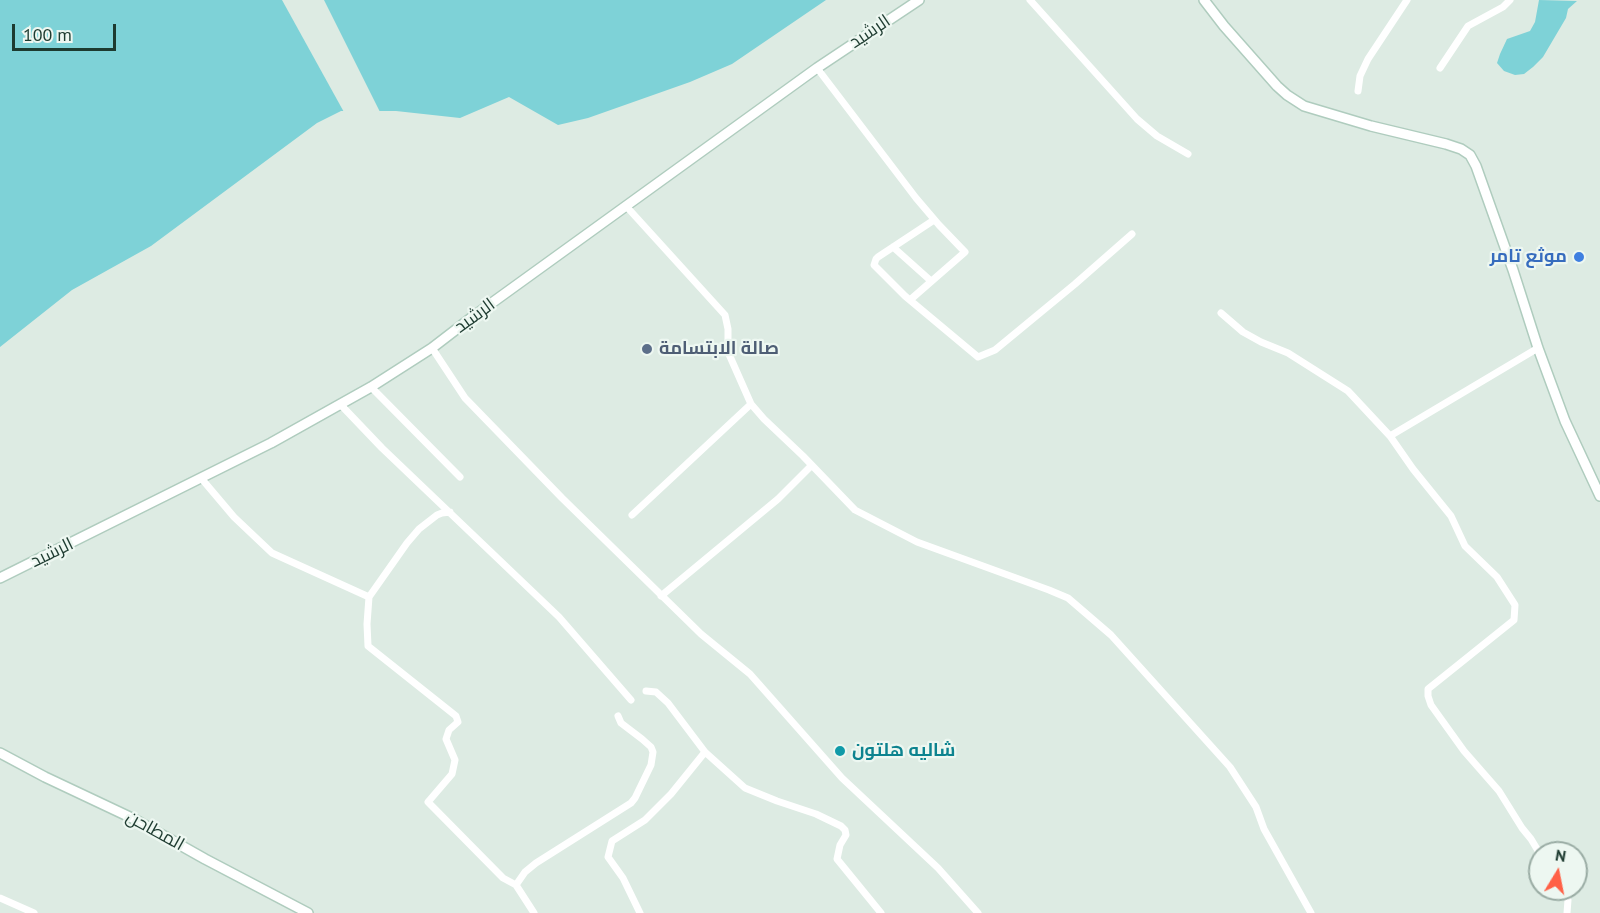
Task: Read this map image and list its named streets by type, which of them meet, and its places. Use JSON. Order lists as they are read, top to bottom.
{
  "streets": {
    "main road": ["الرشيد", "المطاحن"]
  },
  "places": ["موثع تامر", "صالة الابتسامة", "شاليه هلتون"],
  "scale_bar": "100 m",
  "north": "top"
}
